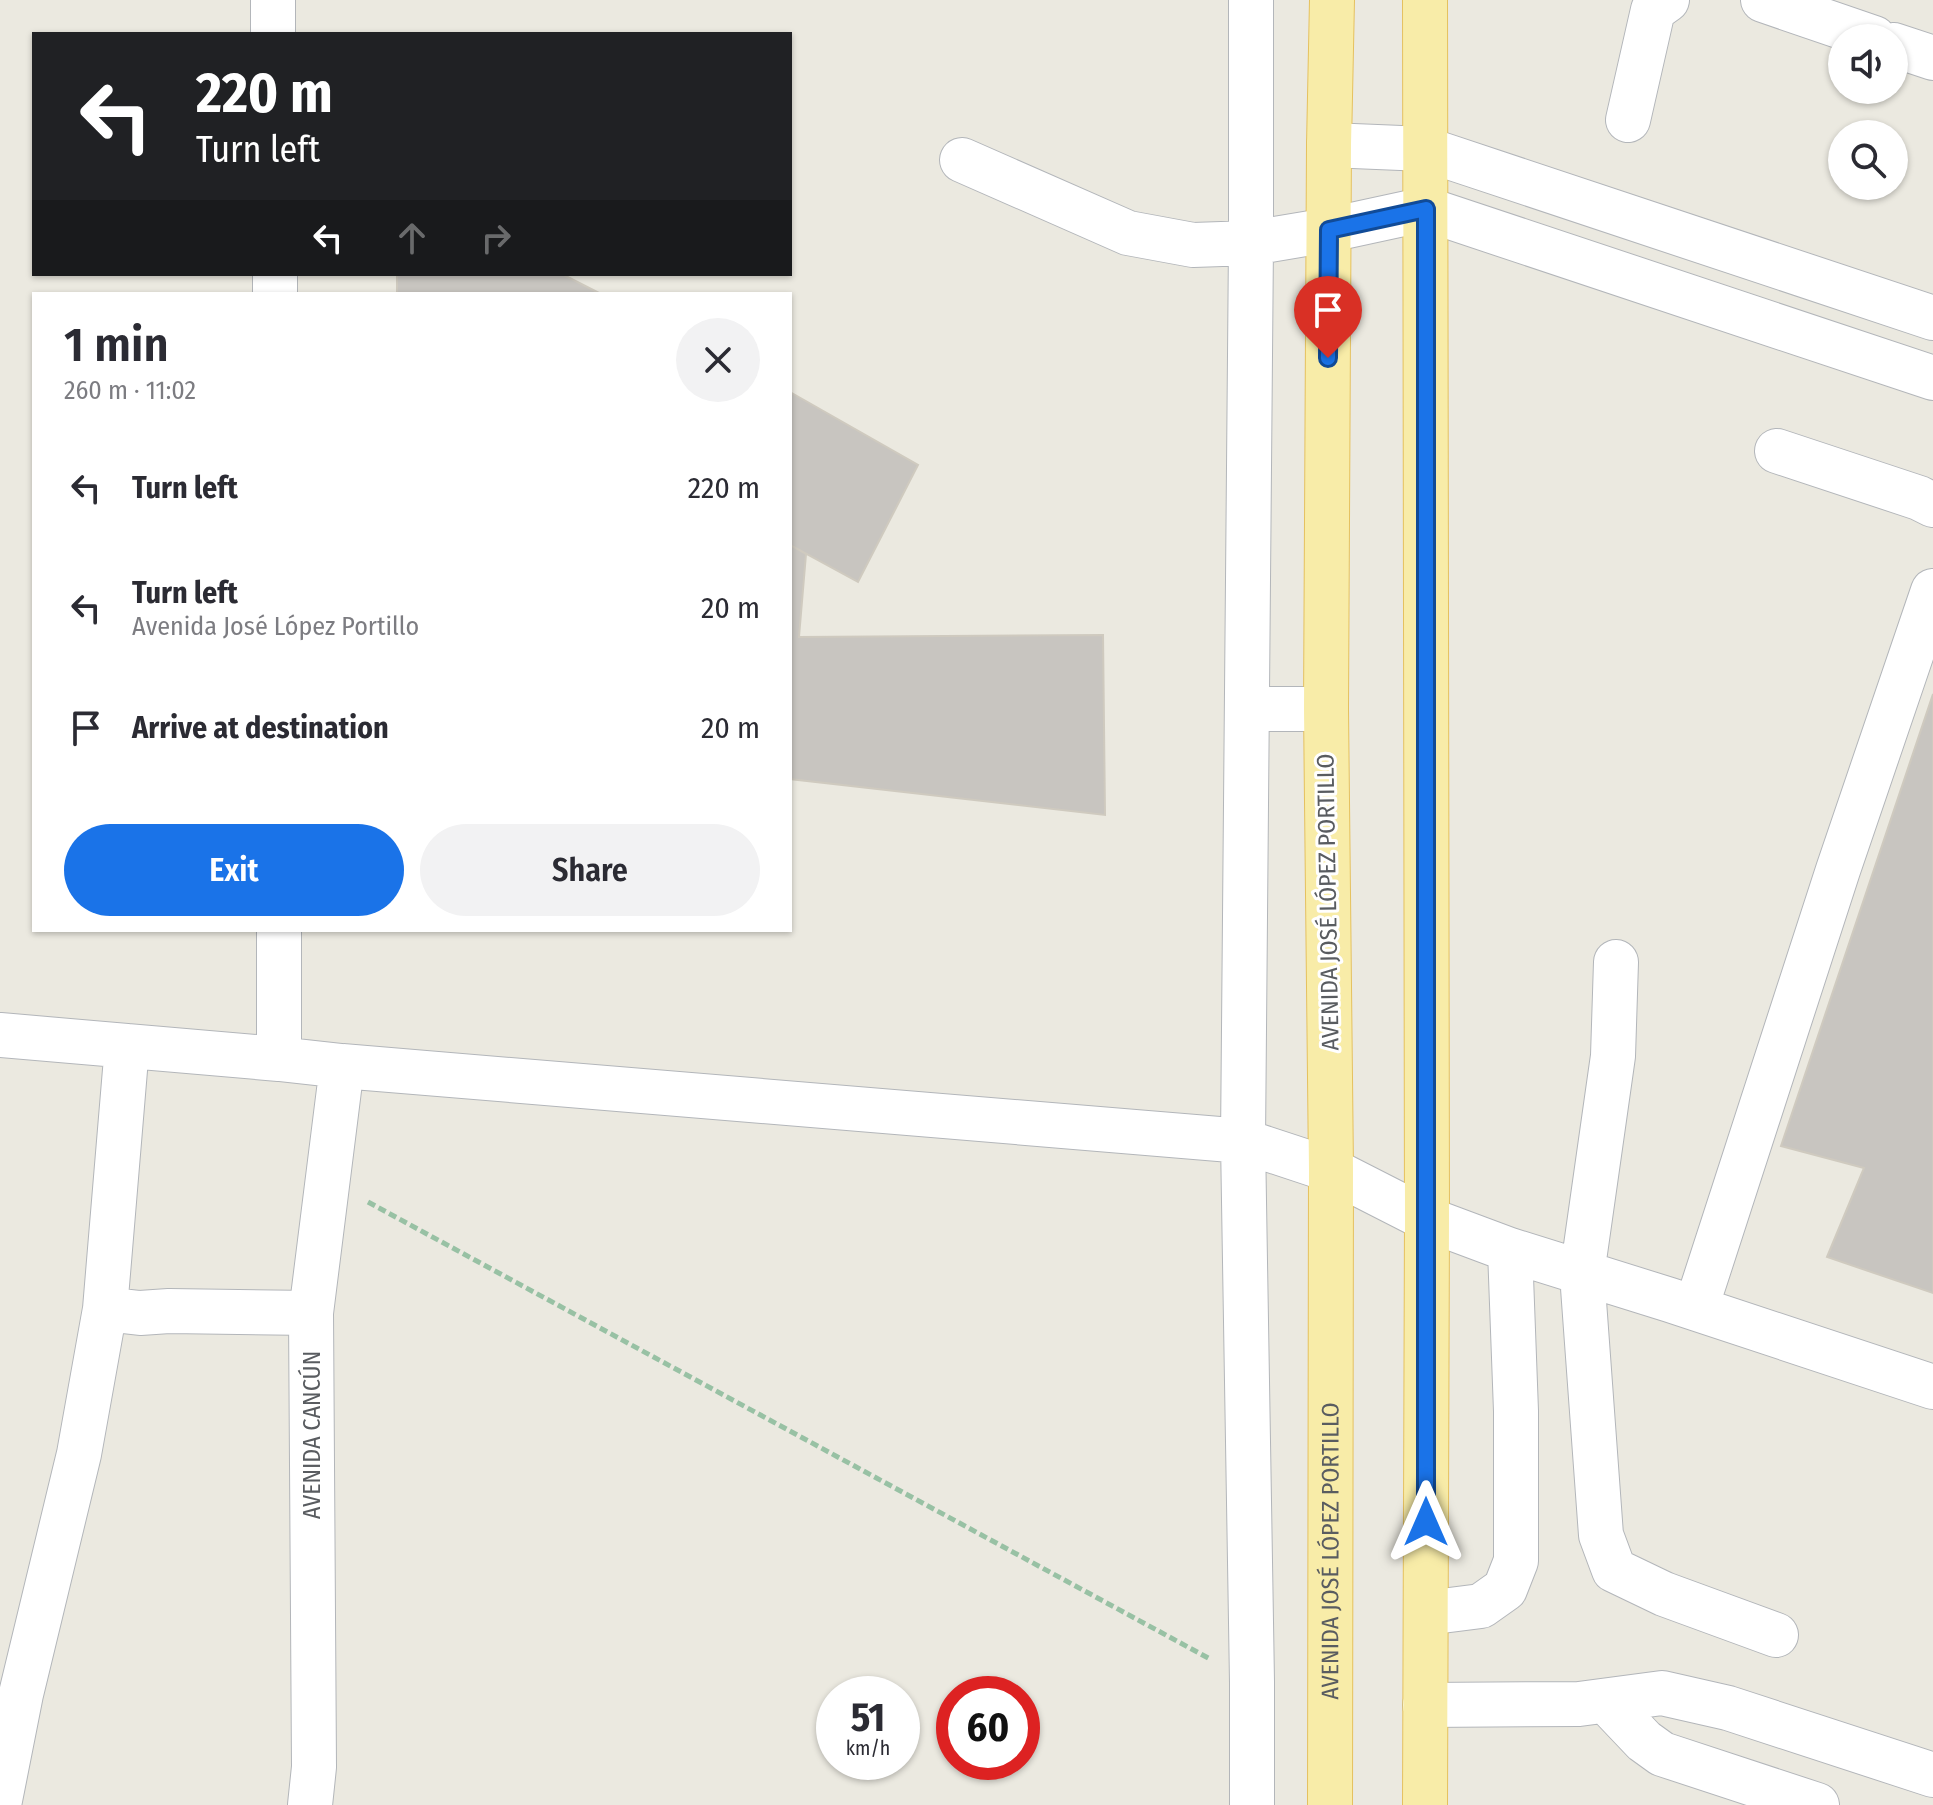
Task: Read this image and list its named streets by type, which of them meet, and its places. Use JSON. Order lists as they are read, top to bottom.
{
  "streets": {
    "main road": ["AVENIDA JOSÉ LÓPEZ PORTILLO"],
    "street": ["AVENIDA CANCÚN"]
  },
  "page": {
    "turn": ["220 m", "Turn left"],
    "heading": ["1 min", "260 m · 11:02"],
    "list": [
      {
        "name": "Turn left",
        "value": "220 m"
      },
      {
        "name": "Turn left",
        "note": "Avenida José López Portillo",
        "value": "20 m"
      },
      {
        "name": "Arrive at destination",
        "value": "20 m"
      }
    ],
    "buttons": ["Exit", "Share"],
    "speed": "51 km/h",
    "limit": "60"
  }
}
